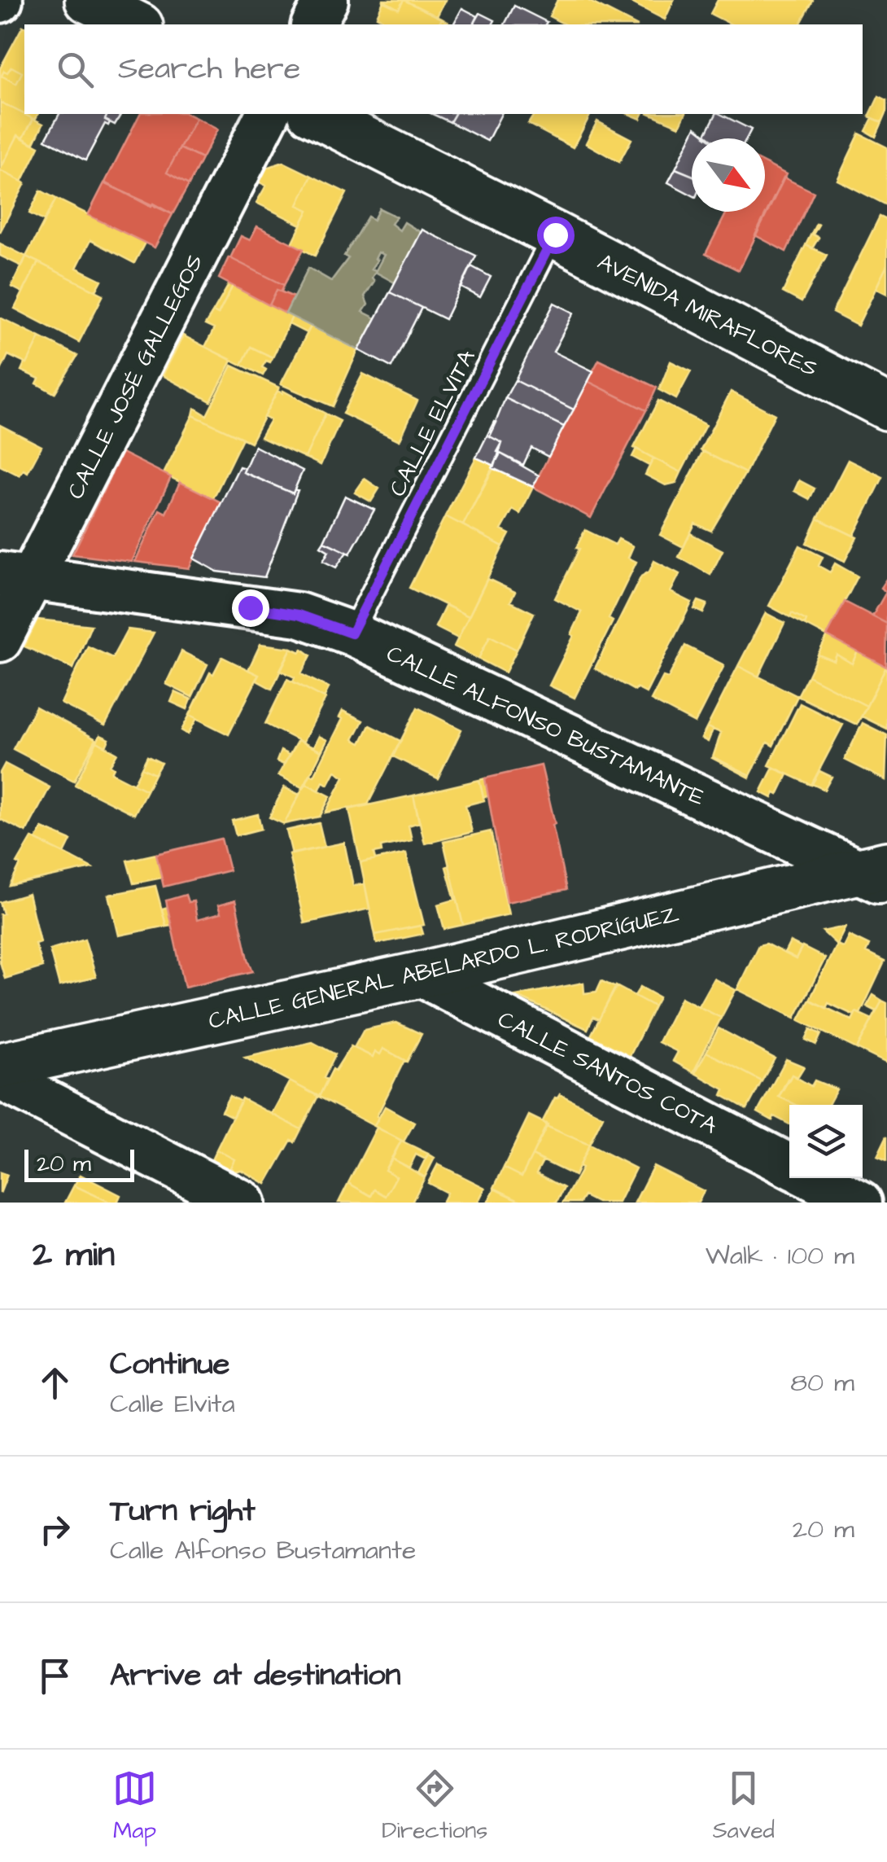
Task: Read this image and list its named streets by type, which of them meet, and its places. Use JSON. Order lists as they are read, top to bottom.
{
  "streets": {
    "main road": ["AVENIDA MIRAFLORES", "CALLE GENERAL ABELARDO L. RODRÍGUEZ"],
    "street": ["CALLE JOSÉ GALLEGOS", "CALLE ALFONSO BUSTAMANTE", "CALLE SANTOS COTA"],
    "lane": ["CALLE ELVITA"]
  },
  "crossings": [
    ["AVENIDA MIRAFLORES", "CALLE ELVITA"],
    ["CALLE JOSÉ GALLEGOS", "CALLE ALFONSO BUSTAMANTE"],
    ["CALLE ELVITA", "CALLE ALFONSO BUSTAMANTE"],
    ["CALLE ALFONSO BUSTAMANTE", "CALLE GENERAL ABELARDO L. RODRÍGUEZ"],
    ["CALLE GENERAL ABELARDO L. RODRÍGUEZ", "CALLE SANTOS COTA"]
  ],
  "scale_bar": "20 m",
  "north": "bottom right",
  "page": {
    "search": "Search here",
    "scale": "20 m",
    "heading": ["2 min", "Walk · 100 m"],
    "list": [
      ["Continue", "Calle Elvita", "80 m"],
      ["Turn right", "Calle Alfonso Bustamante", "20 m"],
      "Arrive at destination"
    ],
    "nav": ["Map", "Directions", "Saved"]
  }
}
